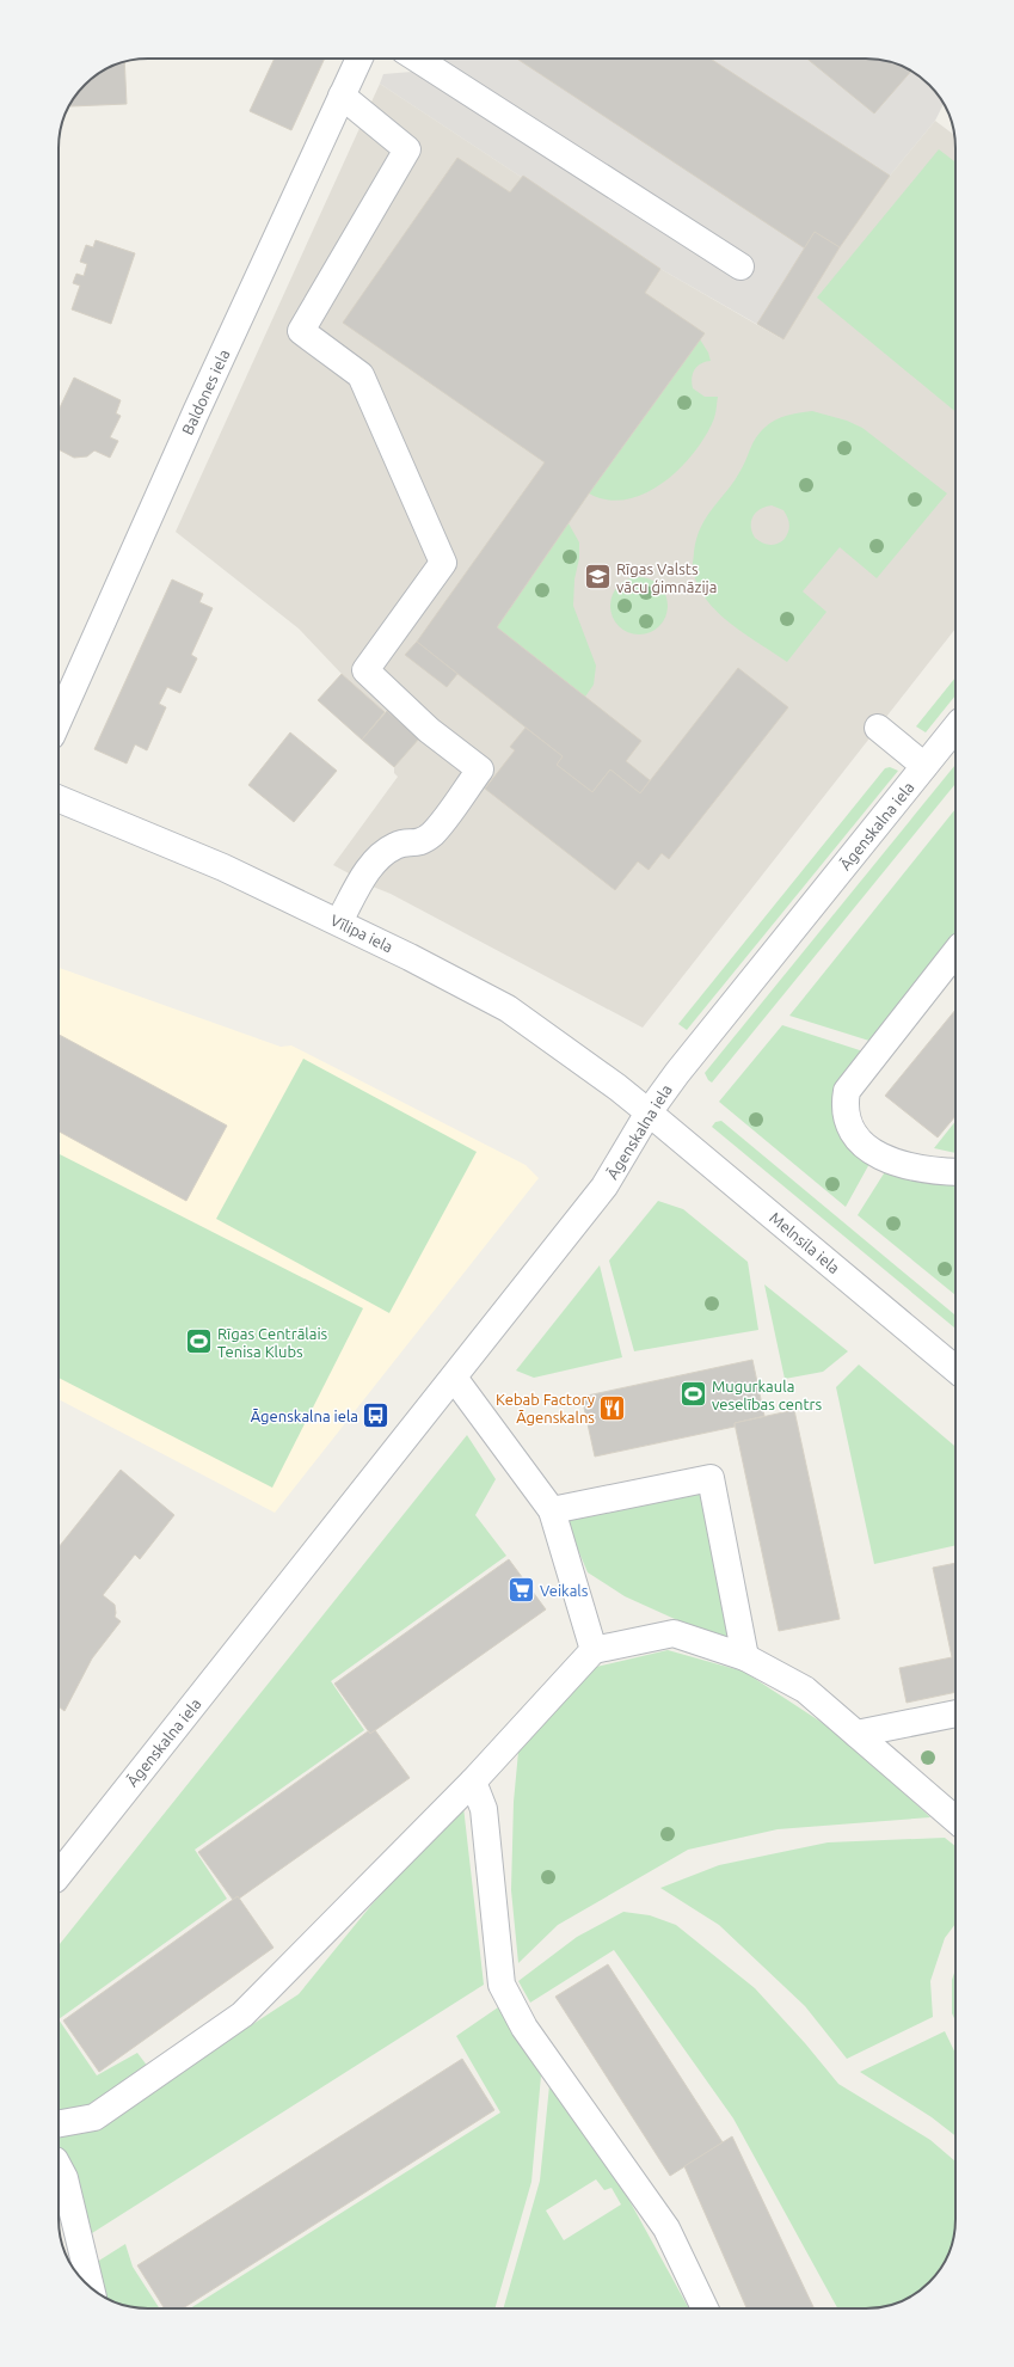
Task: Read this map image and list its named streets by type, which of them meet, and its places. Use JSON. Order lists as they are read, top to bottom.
{
  "streets": {
    "street": [
      "Baldones iela",
      "Āgenskalna iela",
      "Vīlipa iela",
      "Melnsila iela"
    ]
  },
  "crossings": [
    ["Āgenskalna iela", "Vīlipa iela"],
    ["Āgenskalna iela", "Melnsila iela"],
    ["Vīlipa iela", "Melnsila iela"]
  ],
  "places": {
    "school or university": ["Rīgas Valsts vācu ģimnāzija"],
    "sports": ["Rīgas Centrālais Tenisa Klubs", "Mugurkaula veselības centrs"],
    "restaurant": ["Kebab Factory Āgenskalns"],
    "bus stop": ["Āgenskalna iela"],
    "supermarket": ["Veikals"]
  }
}
